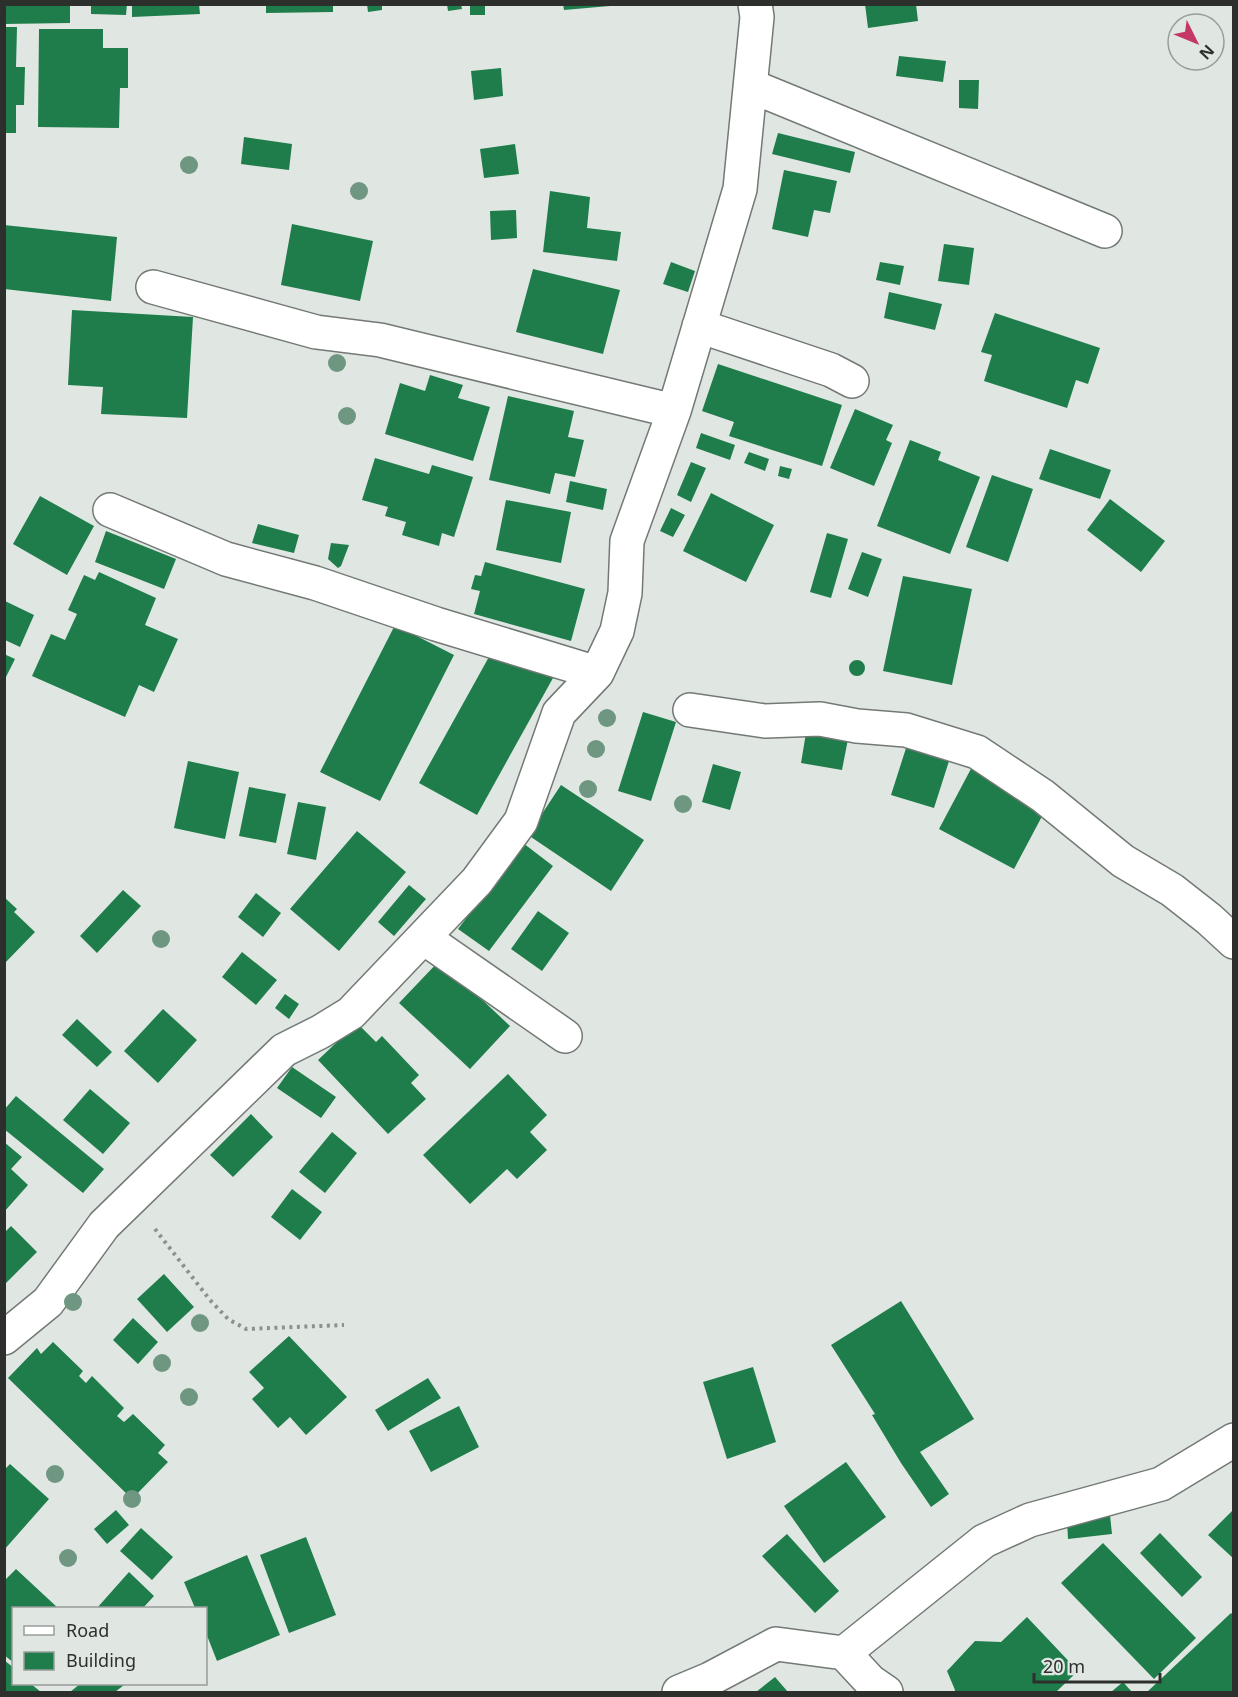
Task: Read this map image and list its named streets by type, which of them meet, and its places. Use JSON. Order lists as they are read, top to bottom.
{
  "legend": ["Road", "Building"],
  "scale_bar": "20 m",
  "north": "bottom right"
}
